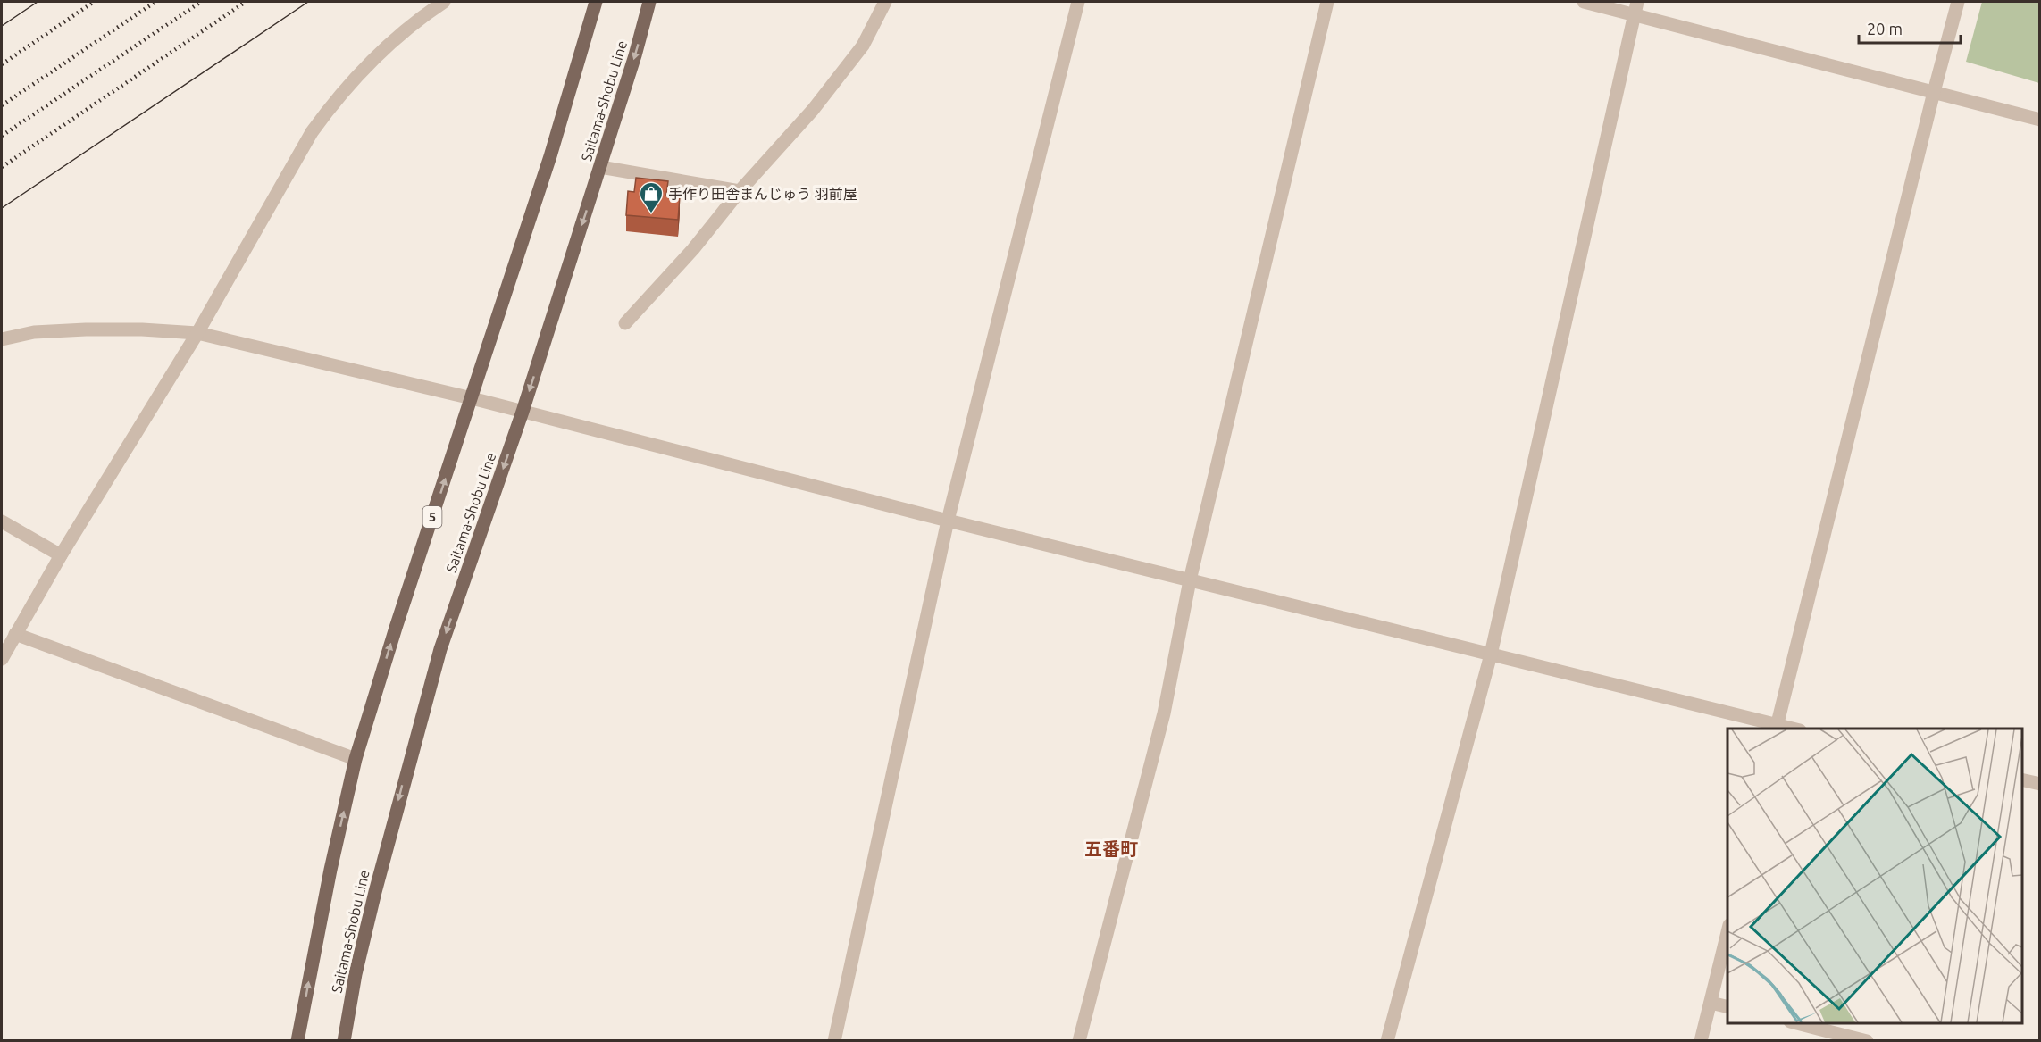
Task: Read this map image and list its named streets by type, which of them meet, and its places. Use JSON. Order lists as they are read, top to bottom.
{
  "streets": {
    "main road": ["Saitama-Shobu Line", "5"]
  },
  "districts": ["五番町"],
  "places": {
    "shop": ["手作り田舎まんじゅう 羽前屋"]
  },
  "scale_bar": "20 m"
}
